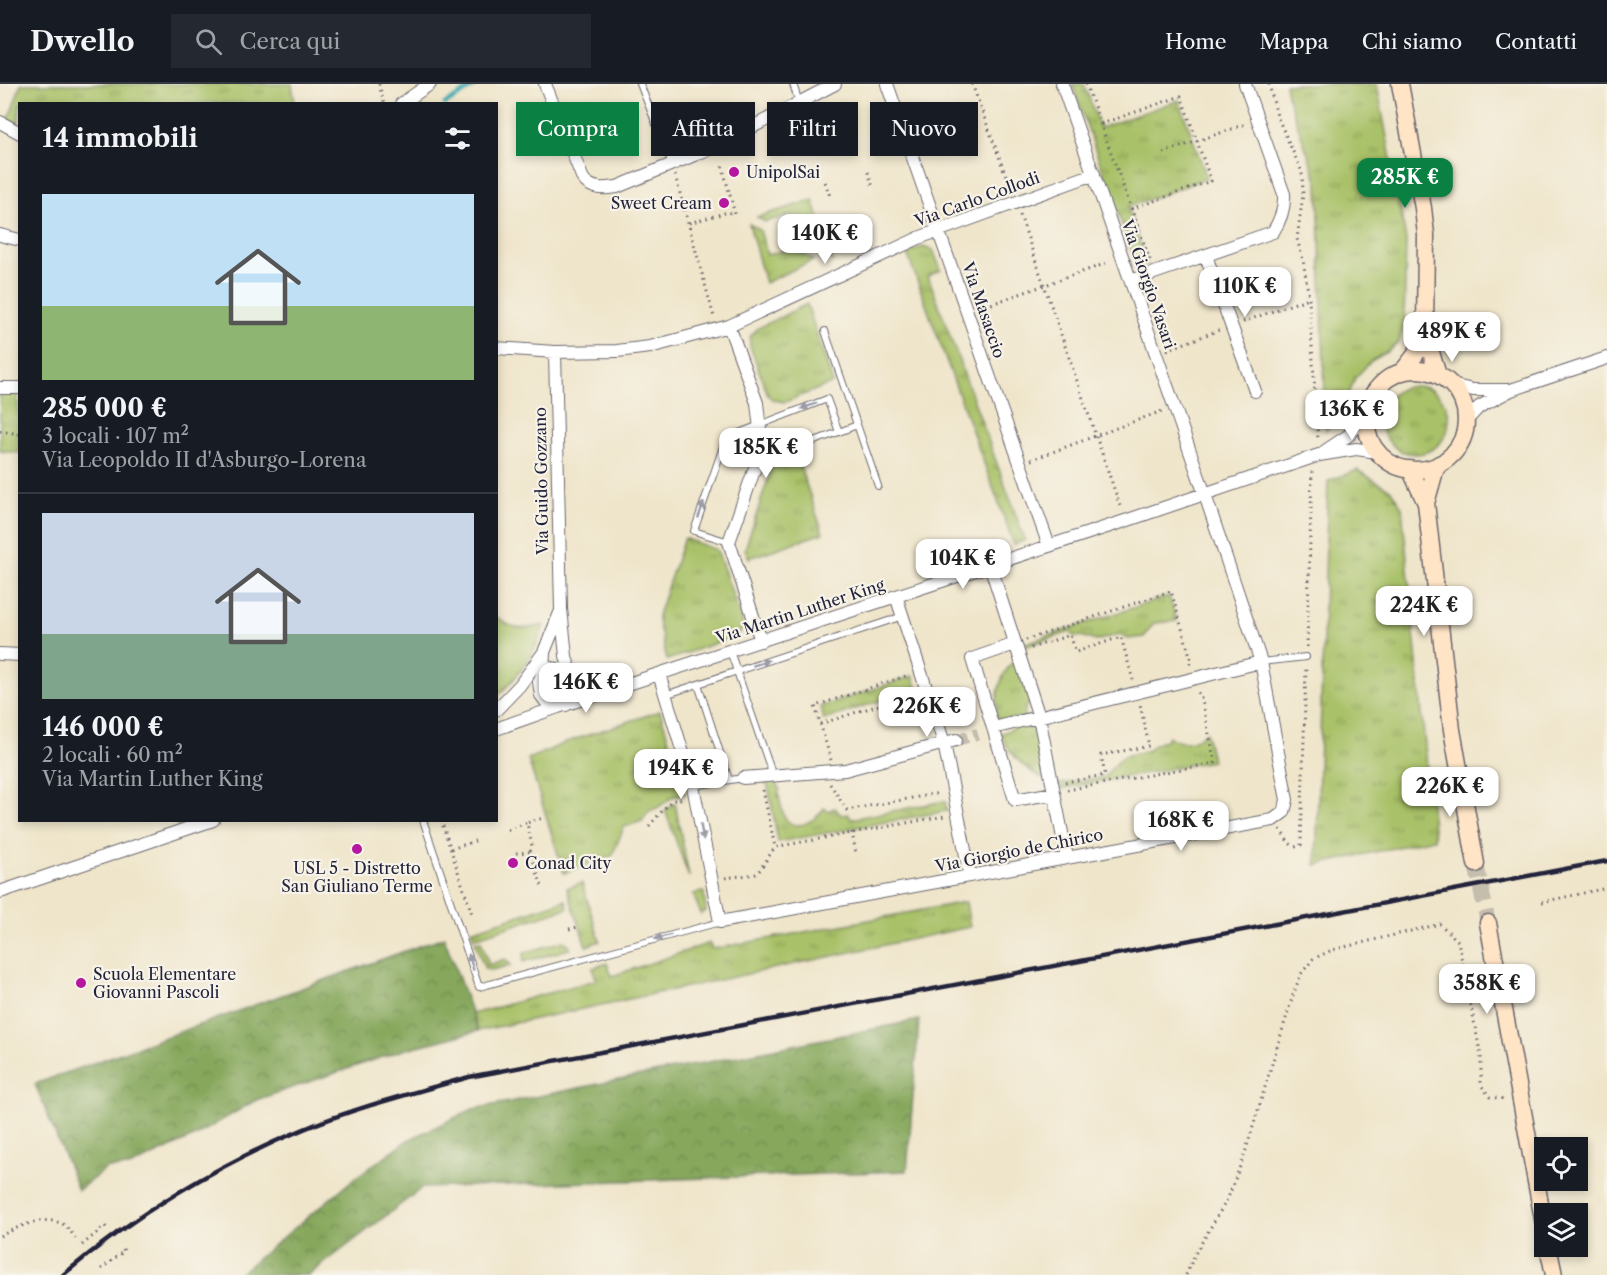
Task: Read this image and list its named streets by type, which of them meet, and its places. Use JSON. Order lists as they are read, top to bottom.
{
  "streets": {
    "street": [
      "Via Carlo Collodi",
      "Via Giorgio Vasari",
      "Via Masaccio",
      "Via Guido Gozzano",
      "Via Martin Luther King",
      "Via Giorgio de Chirico"
    ]
  },
  "crossings": [
    ["Via Carlo Collodi", "Via Giorgio Vasari"],
    ["Via Carlo Collodi", "Via Masaccio"],
    ["Via Carlo Collodi", "Via Guido Gozzano"],
    ["Via Giorgio Vasari", "Via Martin Luther King"],
    ["Via Masaccio", "Via Martin Luther King"],
    ["Via Guido Gozzano", "Via Martin Luther King"]
  ],
  "places": [
    "UnipolSai",
    "Sweet Cream",
    "USL 5 - Distretto San Giuliano Terme",
    "Conad City",
    "Scuola Elementare Giovanni Pascoli"
  ],
  "page": {
    "header": "Dwello",
    "search": "Cerca qui",
    "nav": [
      "Home",
      "Mappa",
      "Chi siamo",
      "Contatti"
    ],
    "chip": [
      "Compra",
      "Affitta",
      "Filtri",
      "Nuovo"
    ],
    "heading": "14 immobili",
    "price": [
      "285K €",
      "140K €",
      "110K €",
      "489K €",
      "136K €",
      "185K €",
      "104K €",
      "224K €",
      "146K €",
      "226K €",
      "194K €",
      "226K €",
      "168K €",
      "358K €"
    ],
    "list": [
      {
        "name": "285 000 €",
        "note": "3 locali · 107 m² · Via Leopoldo II d'Asburgo-Lorena"
      },
      {
        "name": "146 000 €",
        "note": "2 locali · 60 m² · Via Martin Luther King"
      }
    ]
  }
}
